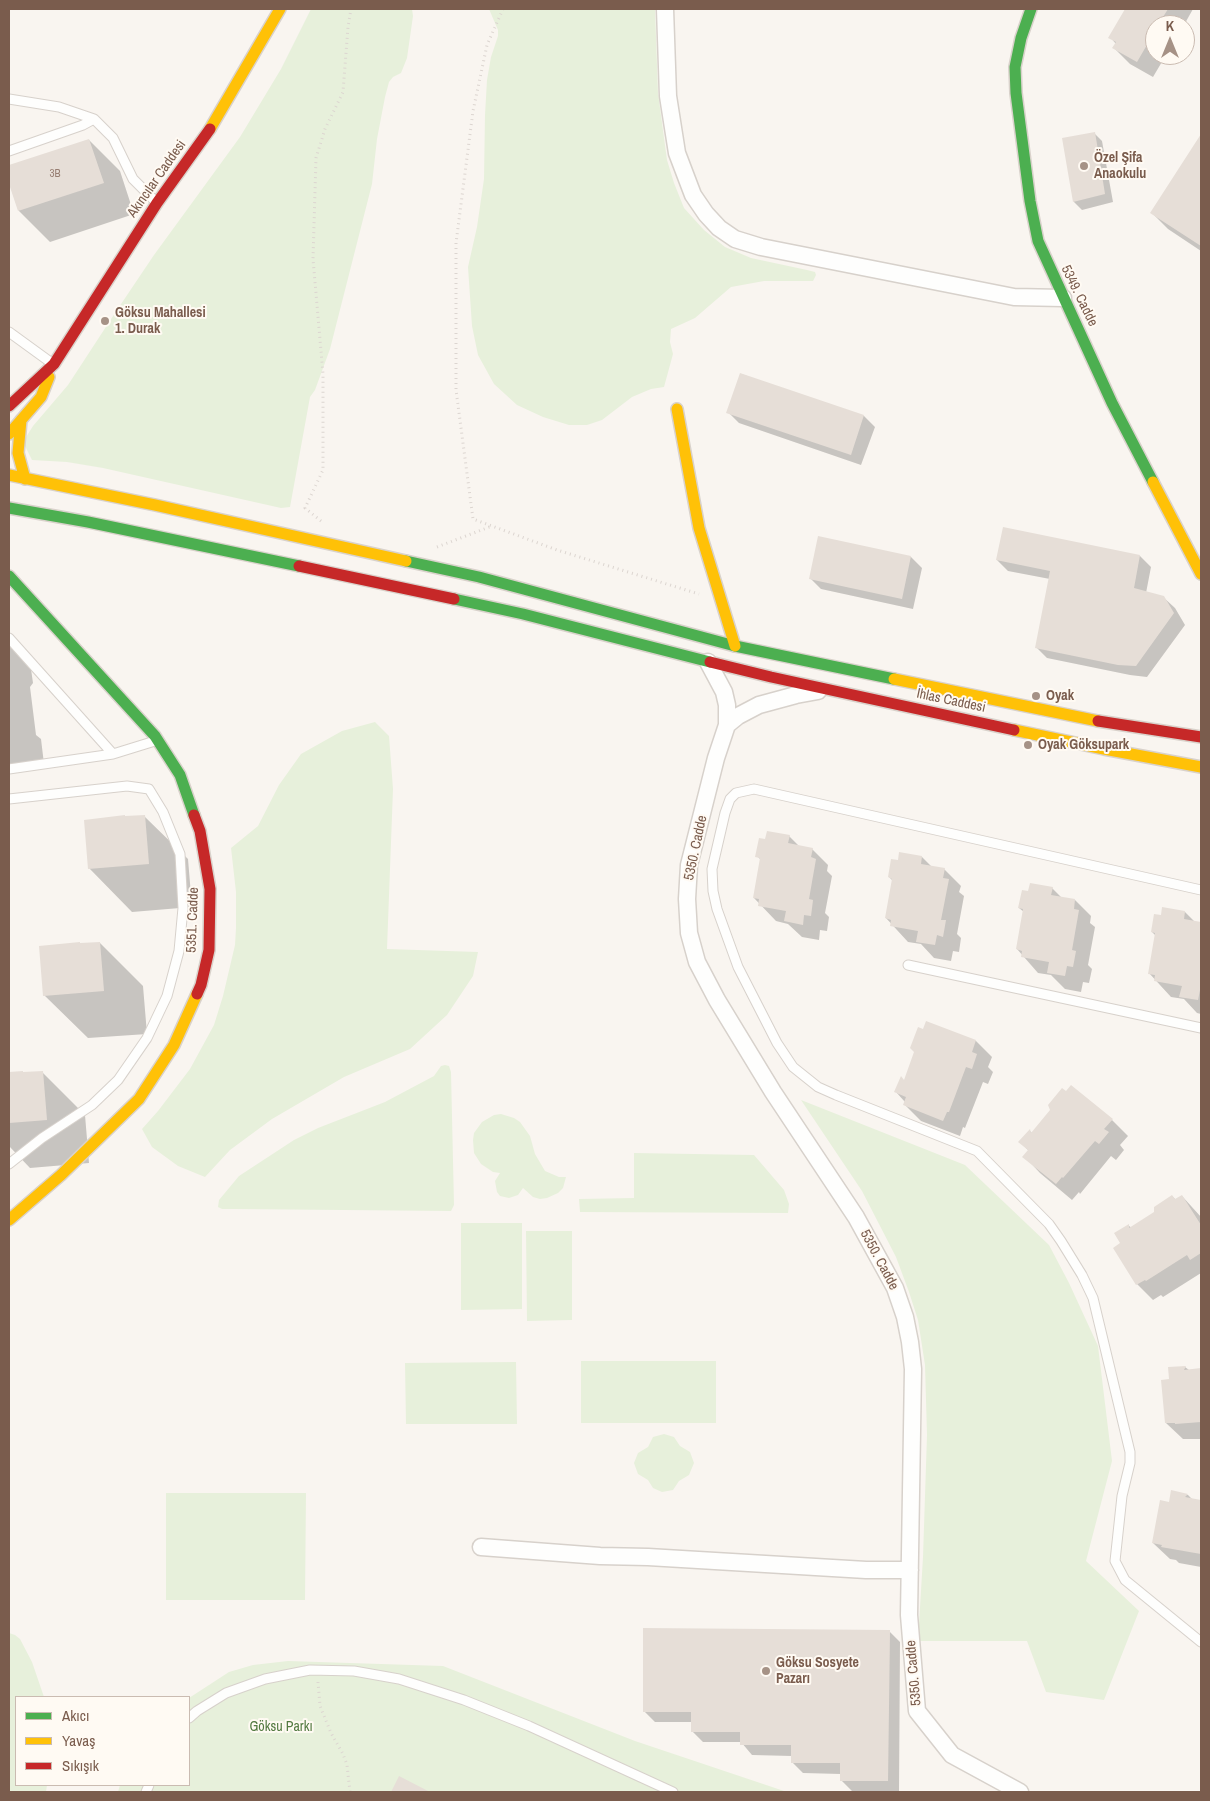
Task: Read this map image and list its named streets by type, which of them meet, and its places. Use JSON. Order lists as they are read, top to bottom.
{
  "streets": {
    "main road": [
      "Akıncılar Caddesi",
      "5349. Cadde",
      "İhlas Caddesi",
      "5351. Cadde"
    ],
    "street": ["5350. Cadde"]
  },
  "crossings": [
    ["İhlas Caddesi", "5350. Cadde"]
  ],
  "parks": ["Göksu Parkı"],
  "places": [
    "Özel Şifa Anaokulu",
    "Göksu Mahallesi 1. Durak",
    "Oyak",
    "Oyak Göksupark",
    "Göksu Sosyete Pazarı"
  ],
  "house_numbers": ["3B"],
  "legend": ["Akıcı", "Yavaş", "Sıkışık"],
  "north": "top"
}
